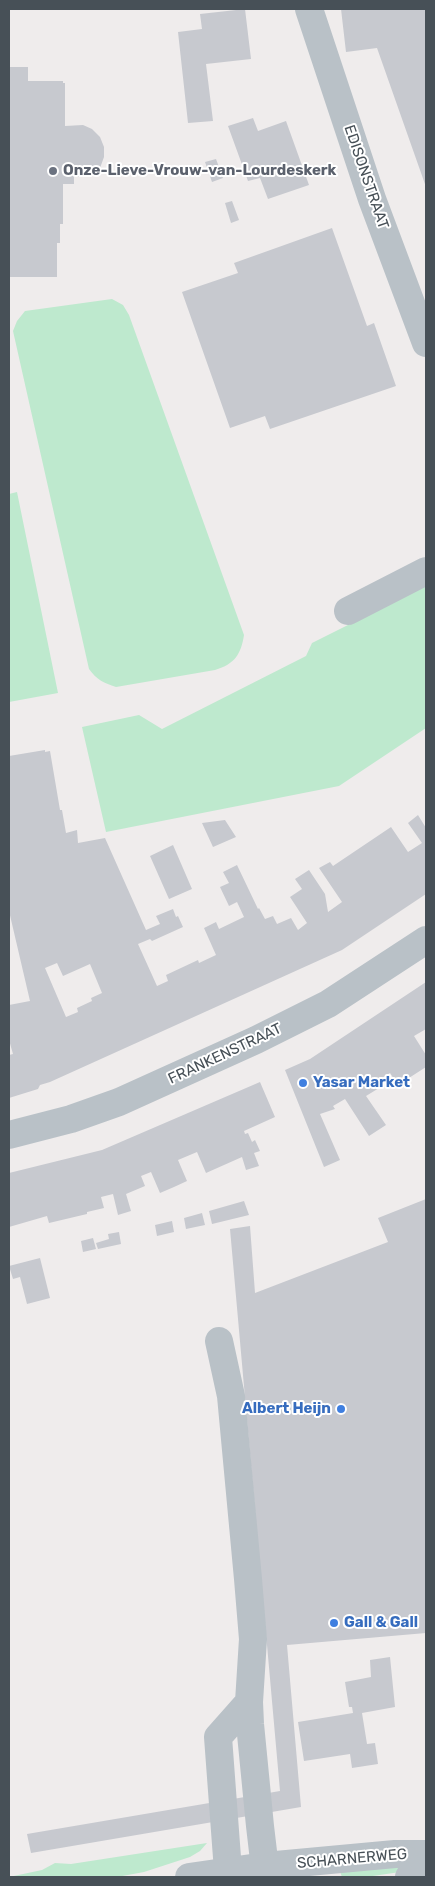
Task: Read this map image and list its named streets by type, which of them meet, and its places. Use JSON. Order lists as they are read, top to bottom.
{
  "streets": {
    "street": ["EDISONSTRAAT", "FRANKENSTRAAT", "SCHARNERWEG"]
  },
  "places": [
    "Onze-Lieve-Vrouw-van-Lourdeskerk",
    "Yasar Market",
    "Albert Heijn",
    "Gall & Gall"
  ]
}
